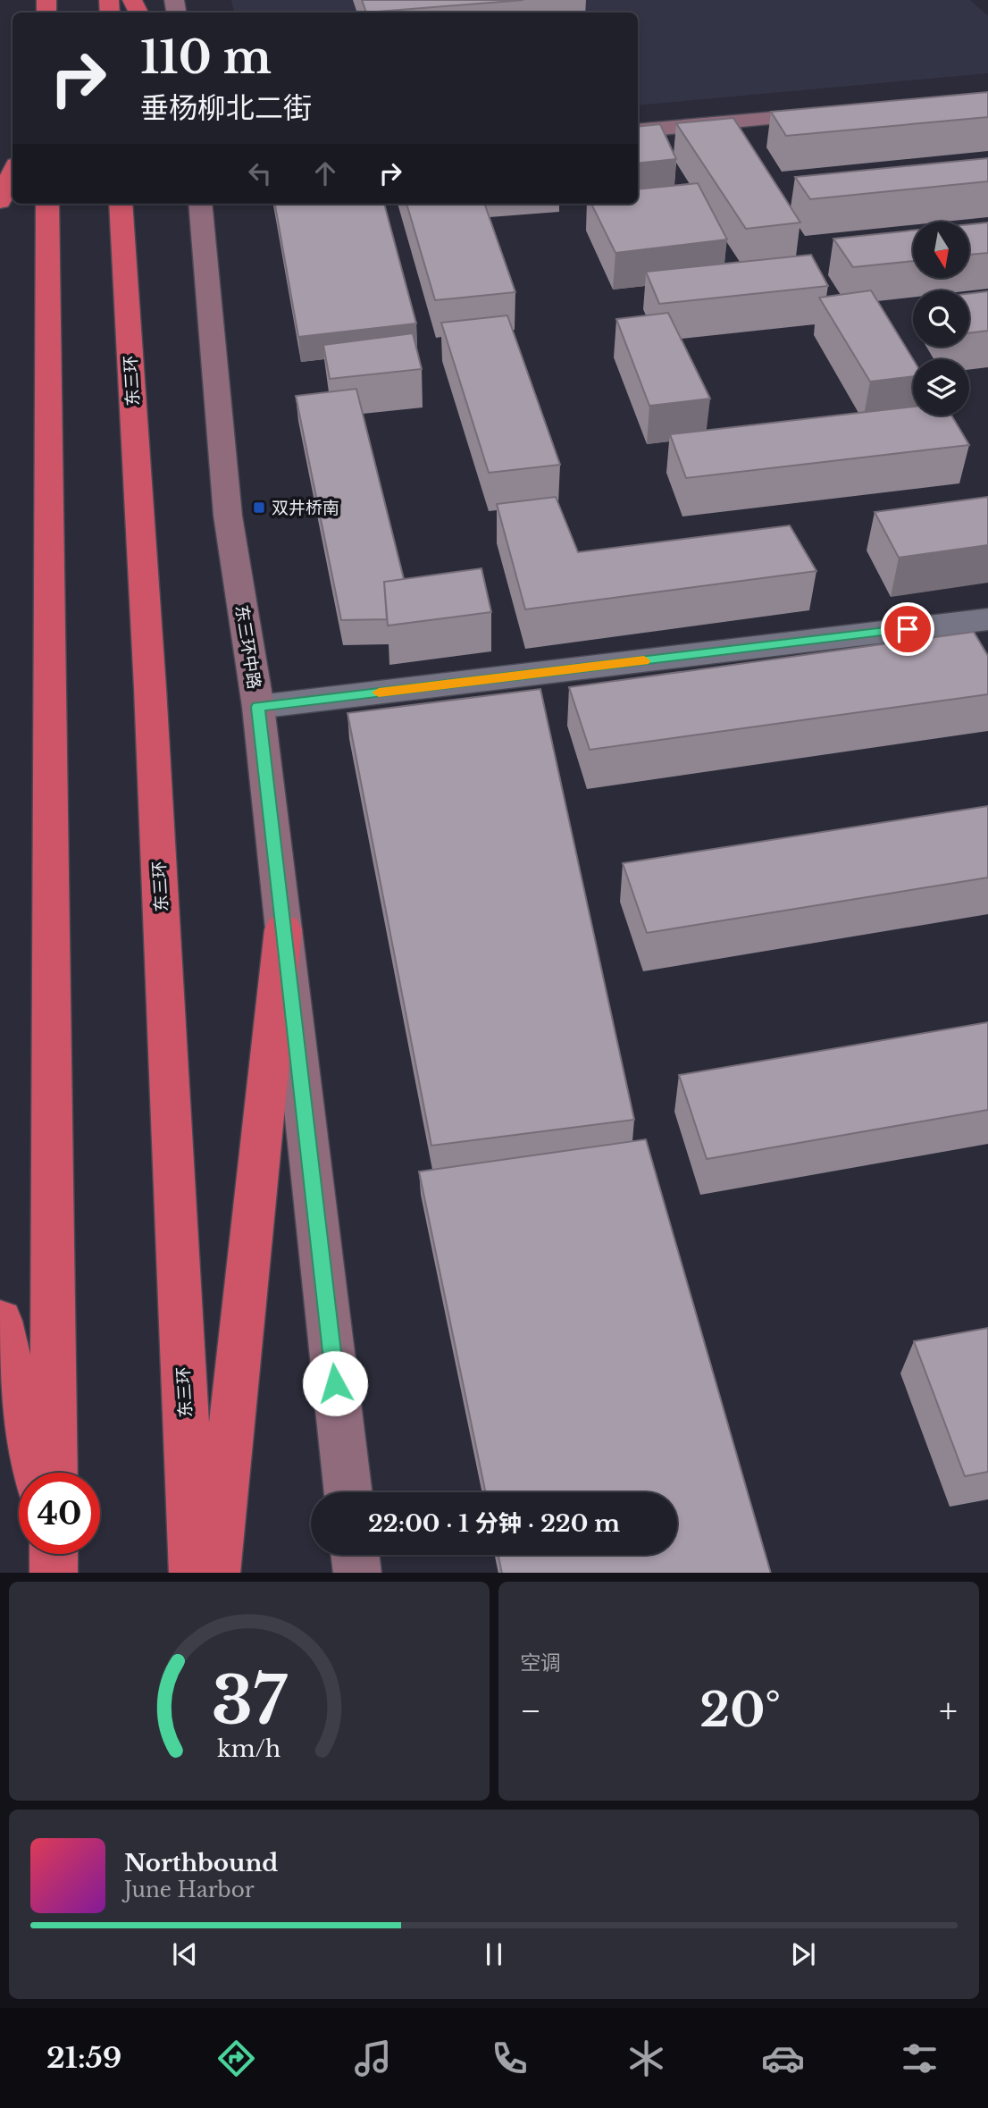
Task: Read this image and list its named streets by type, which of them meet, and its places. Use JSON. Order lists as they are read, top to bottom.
{
  "streets": {
    "highway": ["东三环"],
    "street": ["东三环中路"]
  },
  "places": {
    "transit": ["双井桥南"]
  },
  "north": "bottom",
  "page": {
    "turn": ["110 m", "垂杨柳北二街"],
    "limit": "40",
    "trip": "22:00 · 1 分钟 · 220 m",
    "tile": "空调",
    "heat": ["−", "20°", "+"],
    "song": ["Northbound", "June Harbor"],
    "tabs": "21:59",
    "gauge": ["37", "km/h"]
  }
}
